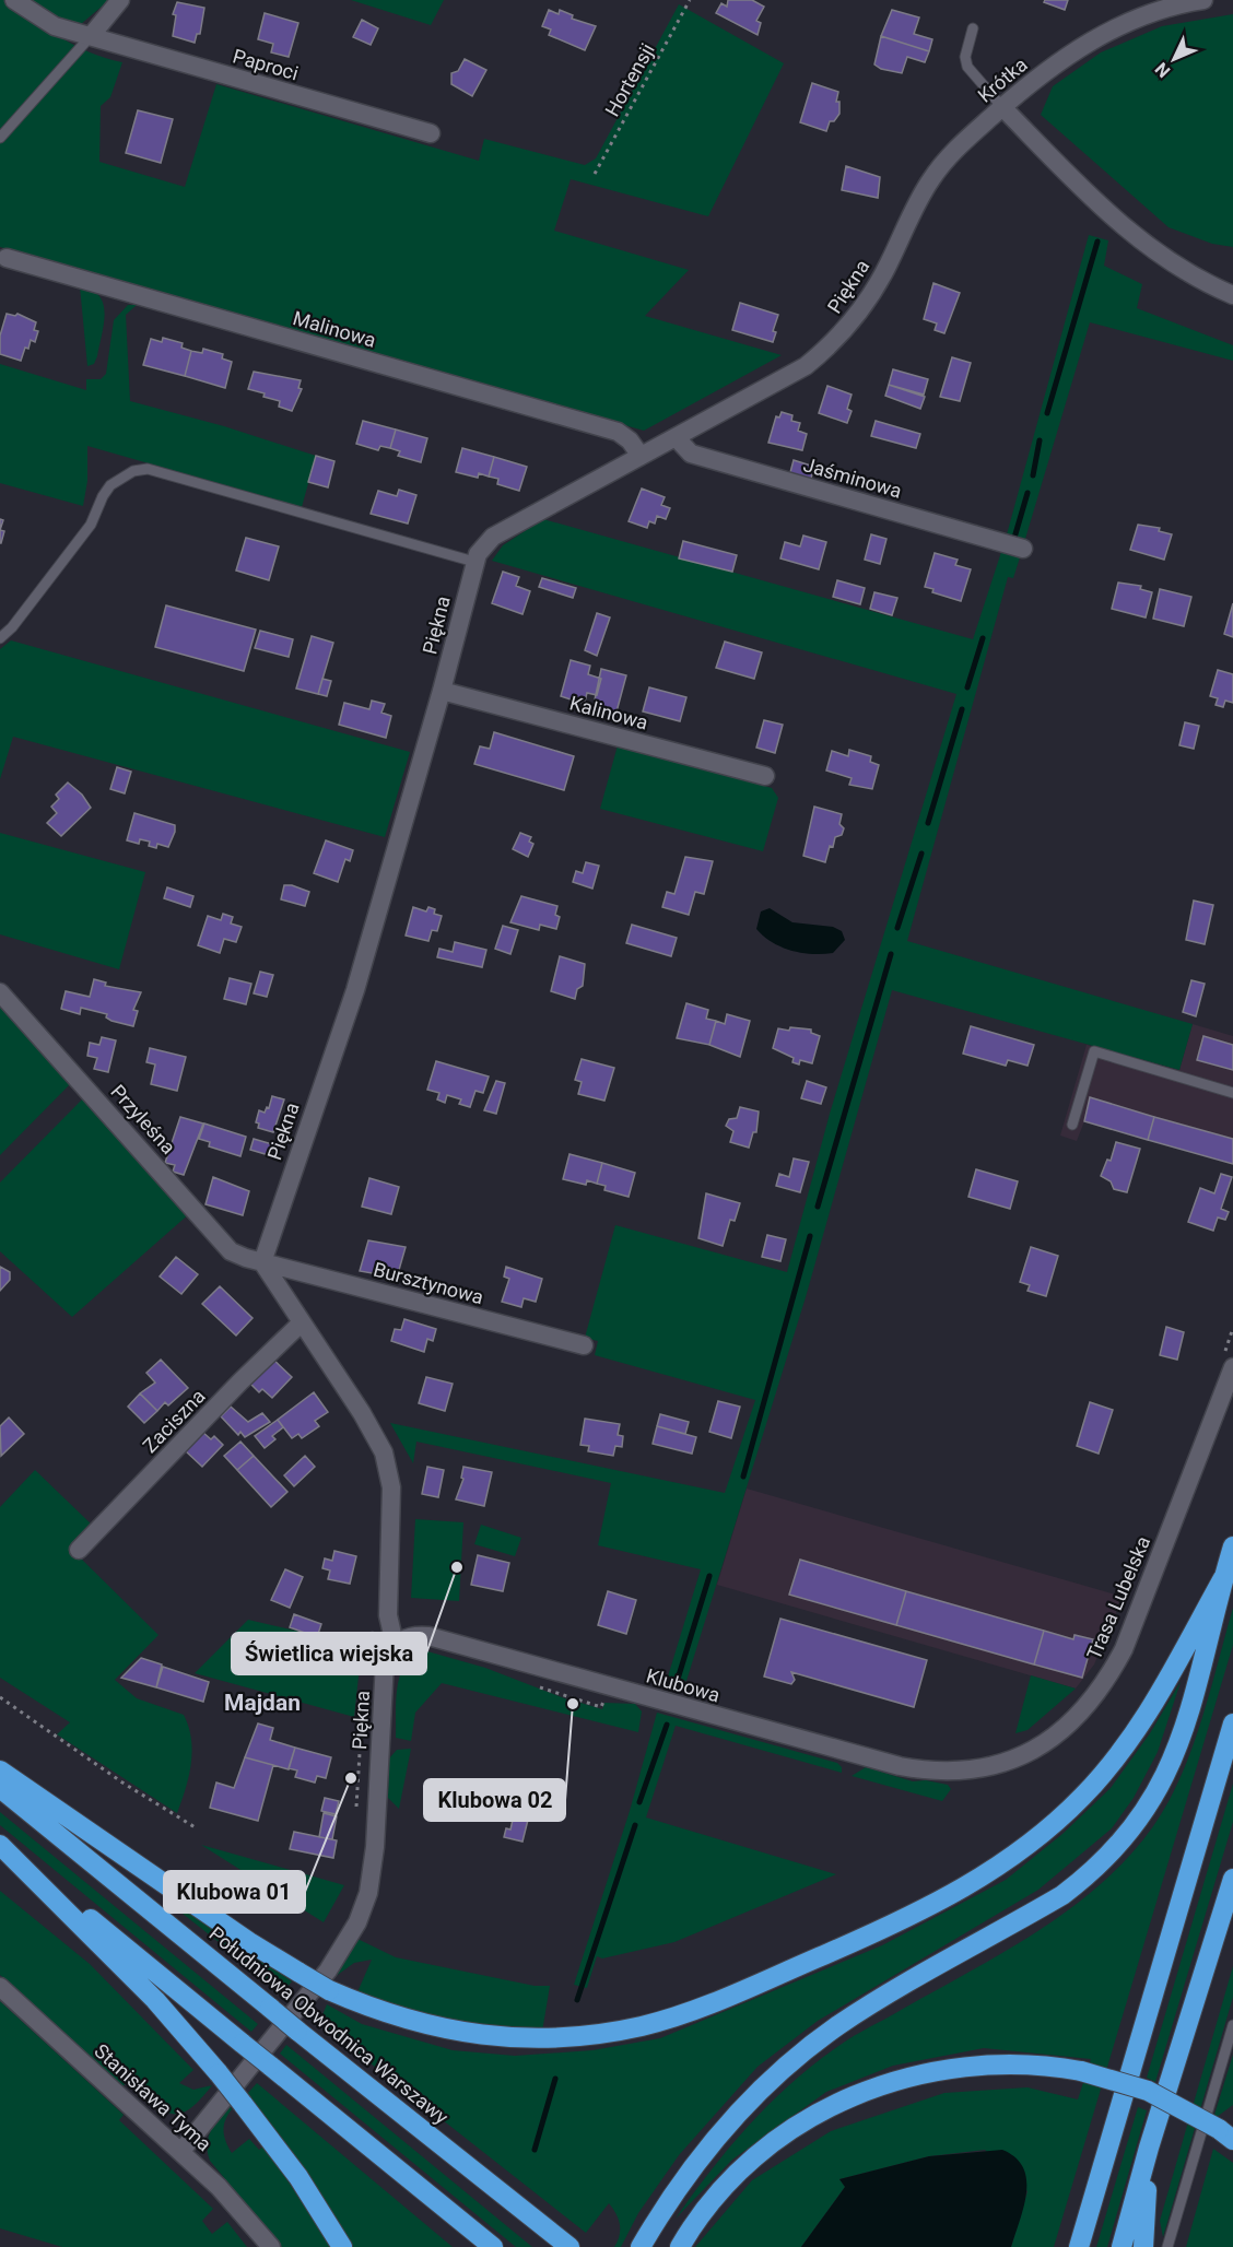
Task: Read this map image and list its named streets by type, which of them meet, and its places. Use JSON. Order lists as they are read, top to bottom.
{
  "streets": {
    "highway": ["Południowa Obwodnica Warszawy"],
    "street": [
      "Paproci",
      "Krótka",
      "Piękna",
      "Malinowa",
      "Jaśminowa",
      "Kalinowa",
      "Przyleśna",
      "Bursztynowa",
      "Zaciszna",
      "Trasa Lubelska",
      "Klubowa",
      "Stanisława Tyma"
    ],
    "path": ["Hortensji"]
  },
  "crossings": [
    ["Krótka", "Piękna"],
    ["Piękna", "Malinowa"],
    ["Piękna", "Jaśminowa"],
    ["Piękna", "Kalinowa"],
    ["Piękna", "Przyleśna"],
    ["Piękna", "Bursztynowa"],
    ["Piękna", "Zaciszna"],
    ["Piękna", "Klubowa"],
    ["Piękna", "Stanisława Tyma"],
    ["Przyleśna", "Bursztynowa"],
    ["Trasa Lubelska", "Klubowa"]
  ],
  "districts": ["Majdan"],
  "places": ["Świetlica wiejska", "Klubowa 02", "Klubowa 01"],
  "north": "bottom left"
}
